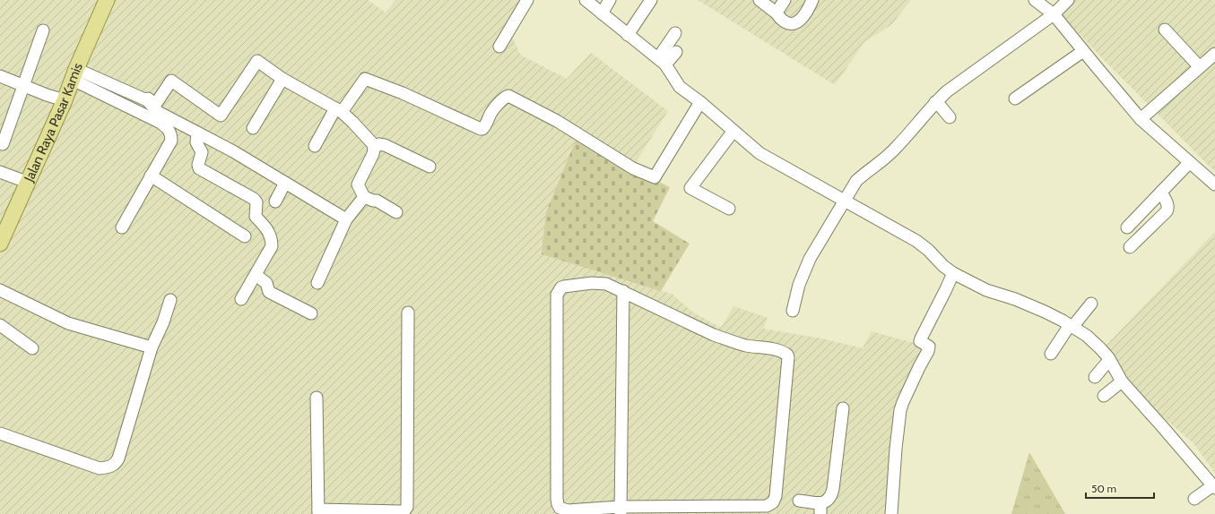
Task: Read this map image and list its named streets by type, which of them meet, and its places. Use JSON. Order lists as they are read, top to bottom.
{
  "streets": {
    "main road": ["Jalan Raya Pasar Kamis"]
  },
  "scale_bar": "50 m"
}
